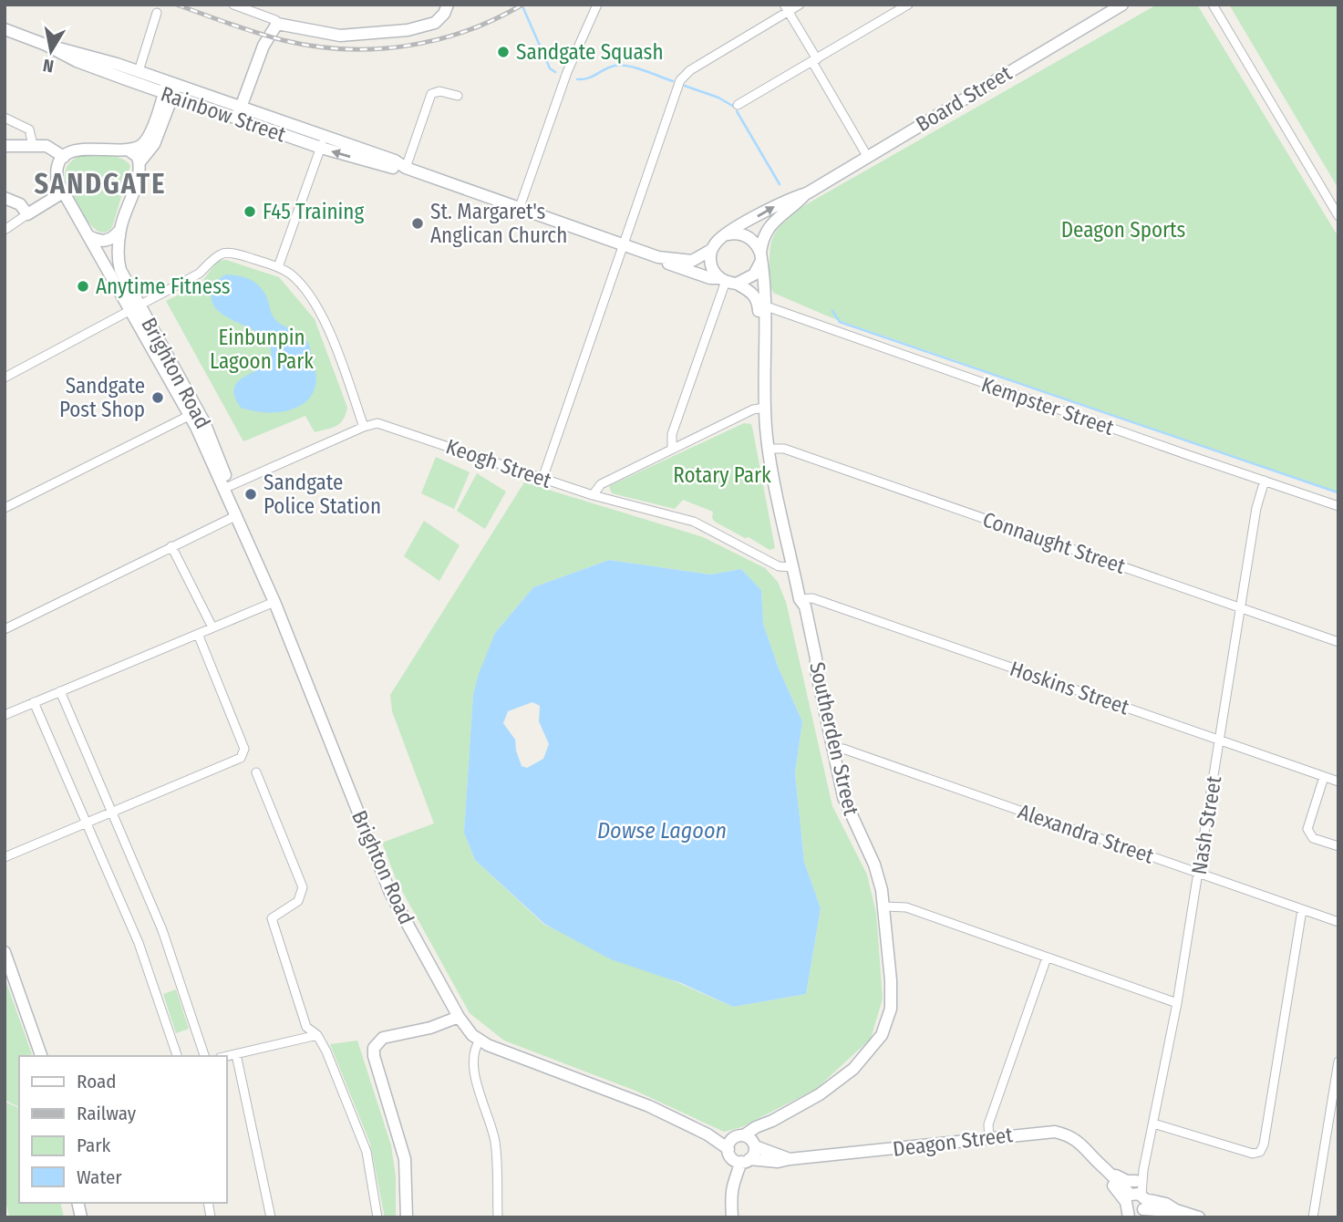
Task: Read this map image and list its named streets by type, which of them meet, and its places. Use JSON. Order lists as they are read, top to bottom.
{
  "streets": {
    "main road": [
      "Board Street",
      "Rainbow Street",
      "Brighton Road",
      "Southerden Street",
      "Deagon Street"
    ],
    "street": [
      "Kempster Street",
      "Keogh Street",
      "Connaught Street",
      "Hoskins Street",
      "Nash Street",
      "Alexandra Street"
    ]
  },
  "crossings": [
    ["Board Street", "Rainbow Street"],
    ["Board Street", "Southerden Street"],
    ["Rainbow Street", "Southerden Street"],
    ["Brighton Road", "Keogh Street"],
    ["Kempster Street", "Southerden Street"],
    ["Kempster Street", "Nash Street"],
    ["Connaught Street", "Southerden Street"],
    ["Connaught Street", "Nash Street"],
    ["Hoskins Street", "Southerden Street"],
    ["Hoskins Street", "Nash Street"],
    ["Southerden Street", "Alexandra Street"],
    ["Southerden Street", "Deagon Street"],
    ["Nash Street", "Alexandra Street"],
    ["Nash Street", "Deagon Street"]
  ],
  "districts": ["SANDGATE"],
  "water": ["Dowse Lagoon"],
  "parks": ["Deagon Sports", "Einbunpin Lagoon Park", "Rotary Park"],
  "places": [
    "Sandgate Squash",
    "F45 Training",
    "St. Margaret's Anglican Church",
    "Anytime Fitness",
    "Sandgate Post Shop",
    "Sandgate Police Station"
  ],
  "legend": [
    "Road",
    "Railway",
    "Park",
    "Water"
  ],
  "north": "bottom"
}
